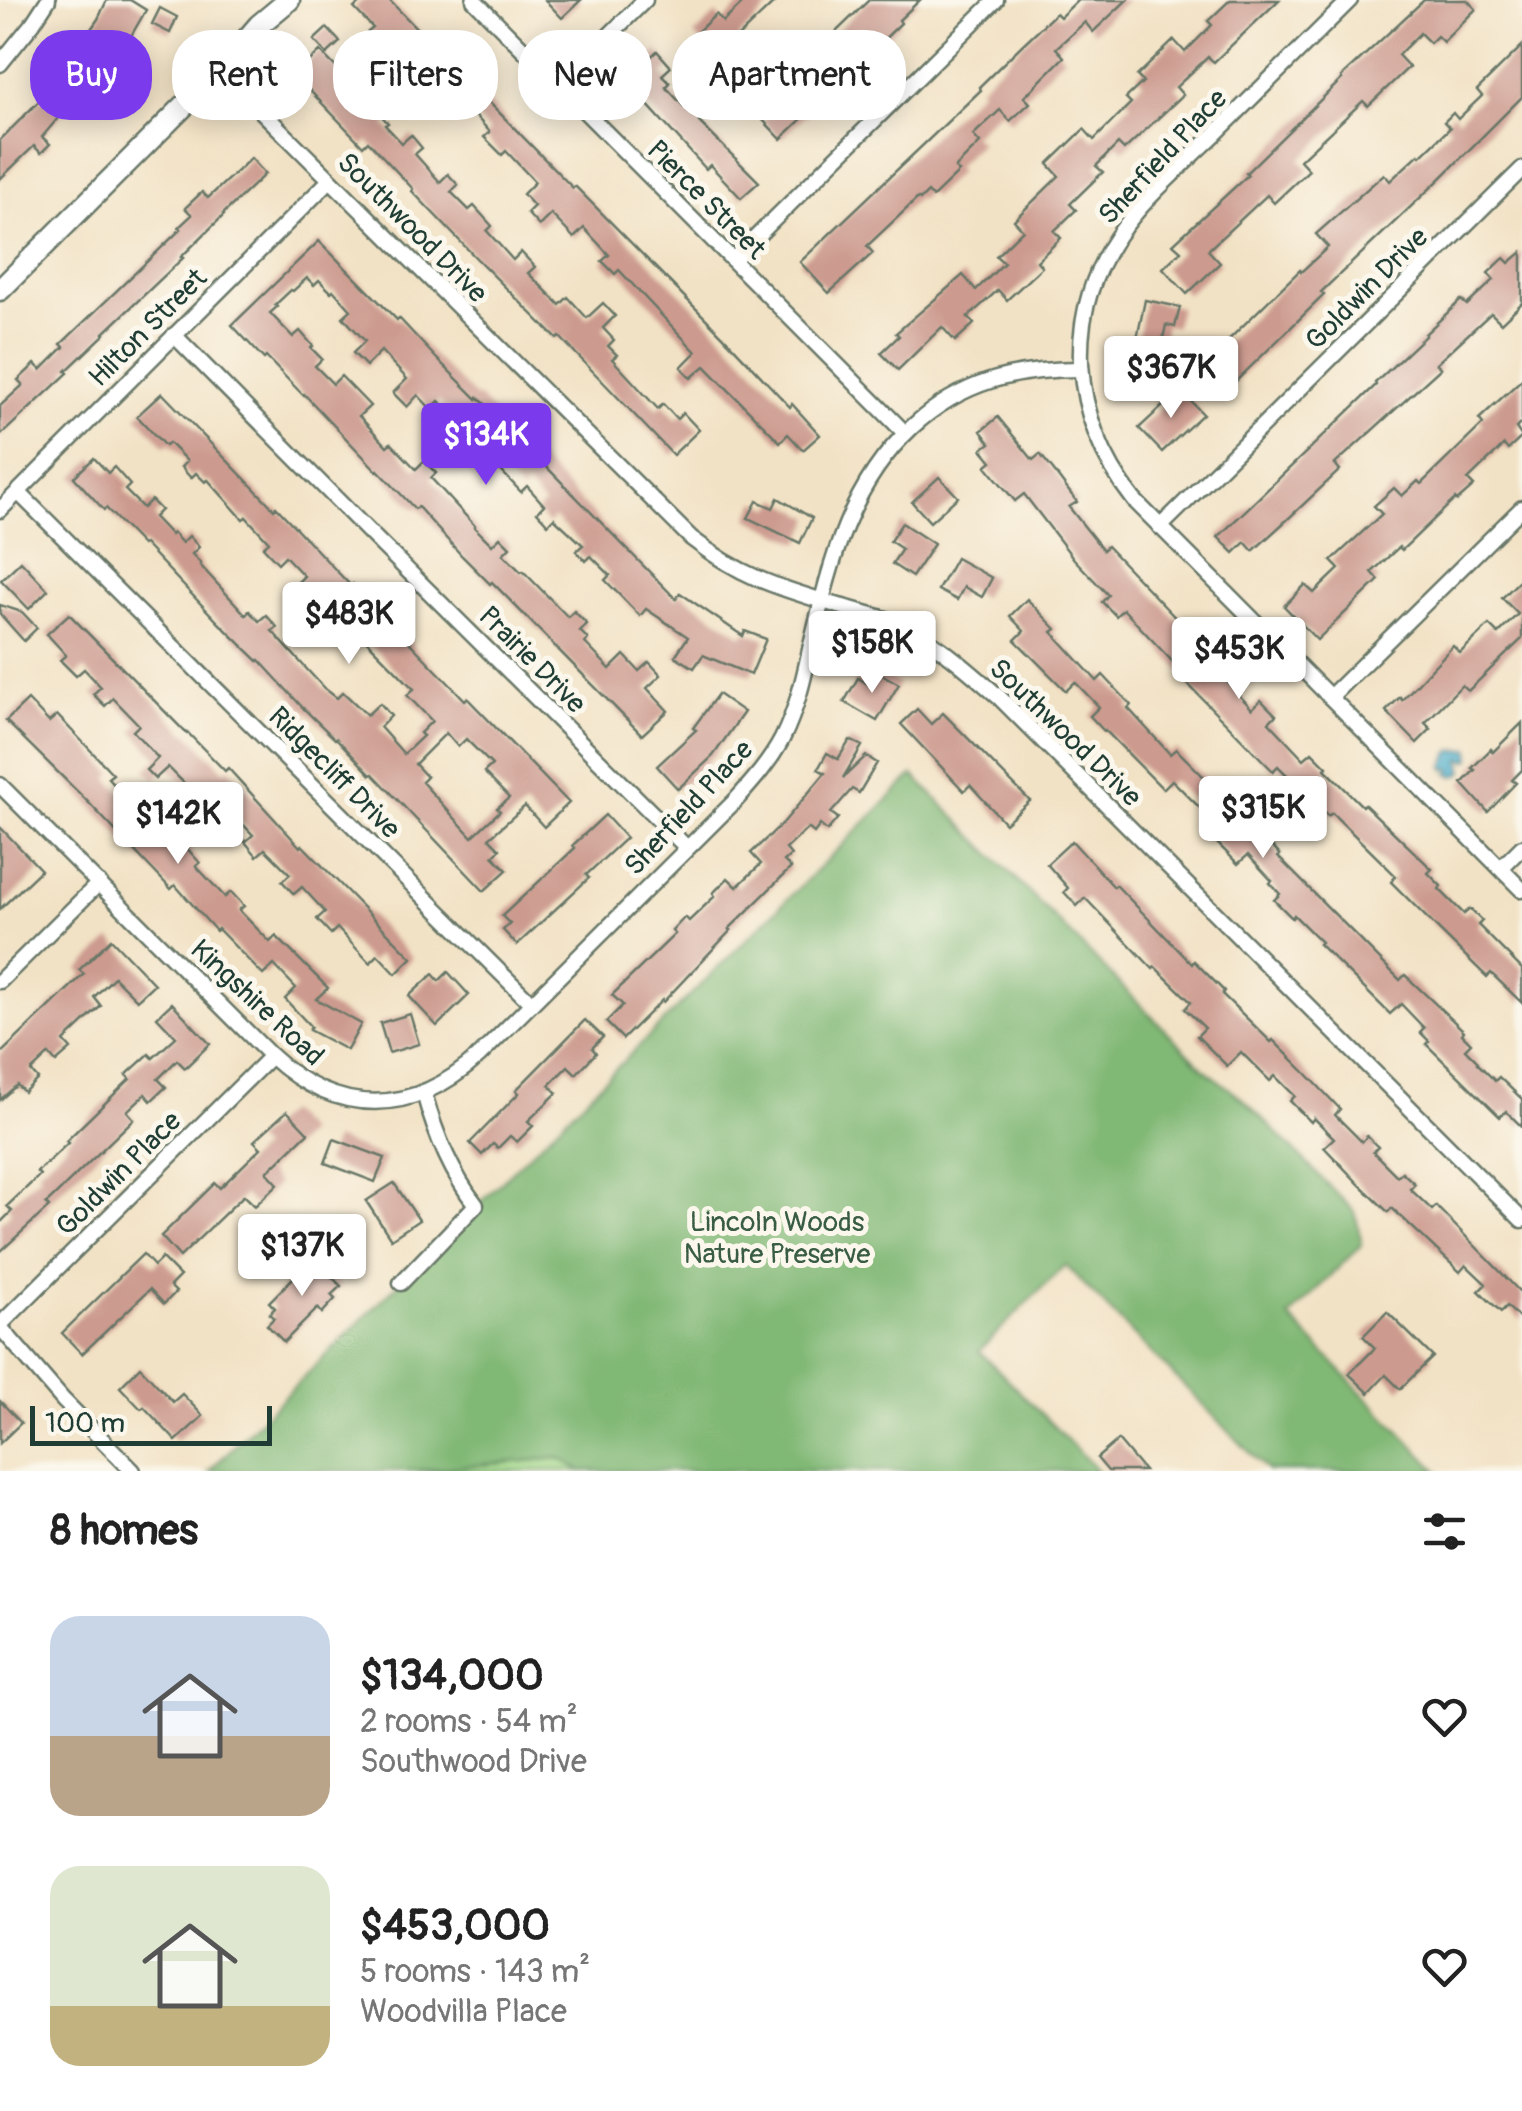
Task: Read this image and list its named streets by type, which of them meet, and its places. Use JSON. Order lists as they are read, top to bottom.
{
  "streets": {
    "street": [
      "Sherfield Place",
      "Pierce Street",
      "Southwood Drive",
      "Goldwin Drive",
      "Hilton Street",
      "Prairie Drive",
      "Ridgecliff Drive",
      "Kingshire Road",
      "Goldwin Place"
    ]
  },
  "crossings": [
    ["Sherfield Place", "Pierce Street"],
    ["Sherfield Place", "Southwood Drive"],
    ["Sherfield Place", "Prairie Drive"],
    ["Sherfield Place", "Ridgecliff Drive"],
    ["Sherfield Place", "Kingshire Road"],
    ["Southwood Drive", "Hilton Street"],
    ["Hilton Street", "Prairie Drive"],
    ["Hilton Street", "Ridgecliff Drive"],
    ["Kingshire Road", "Goldwin Place"]
  ],
  "parks": ["Lincoln Woods Nature Preserve"],
  "scale_bar": "100 m",
  "page": {
    "chip": [
      "Buy",
      "Rent",
      "Filters",
      "New",
      "Apartment"
    ],
    "price": [
      "$367K",
      "$134K",
      "$483K",
      "$158K",
      "$453K",
      "$315K",
      "$142K",
      "$137K"
    ],
    "scale": "100 m",
    "heading": "8 homes",
    "list": [
      {
        "name": "$134,000",
        "note": "2 rooms · 54 m² · Southwood Drive"
      },
      {
        "name": "$453,000",
        "note": "5 rooms · 143 m² · Woodvilla Place"
      }
    ]
  }
}
